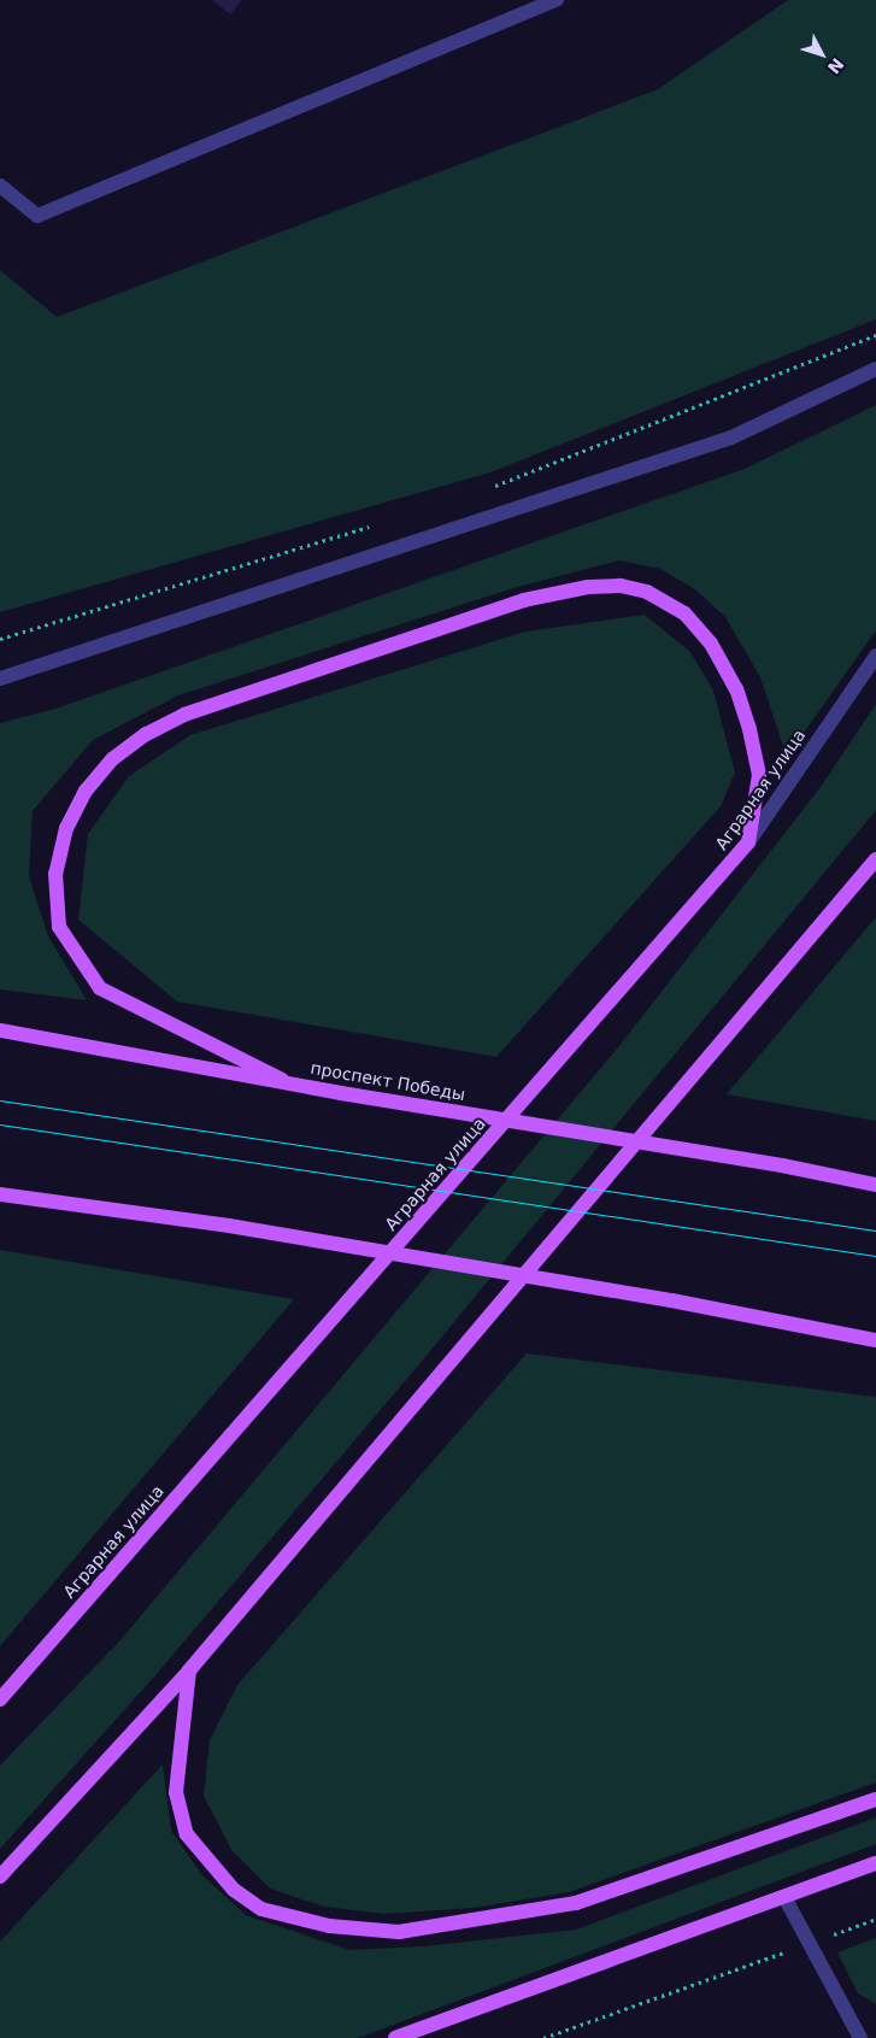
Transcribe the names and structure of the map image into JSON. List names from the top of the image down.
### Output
{
  "streets": {
    "main road": ["Аграрная улица", "проспект Победы"]
  },
  "north": "bottom right"
}
